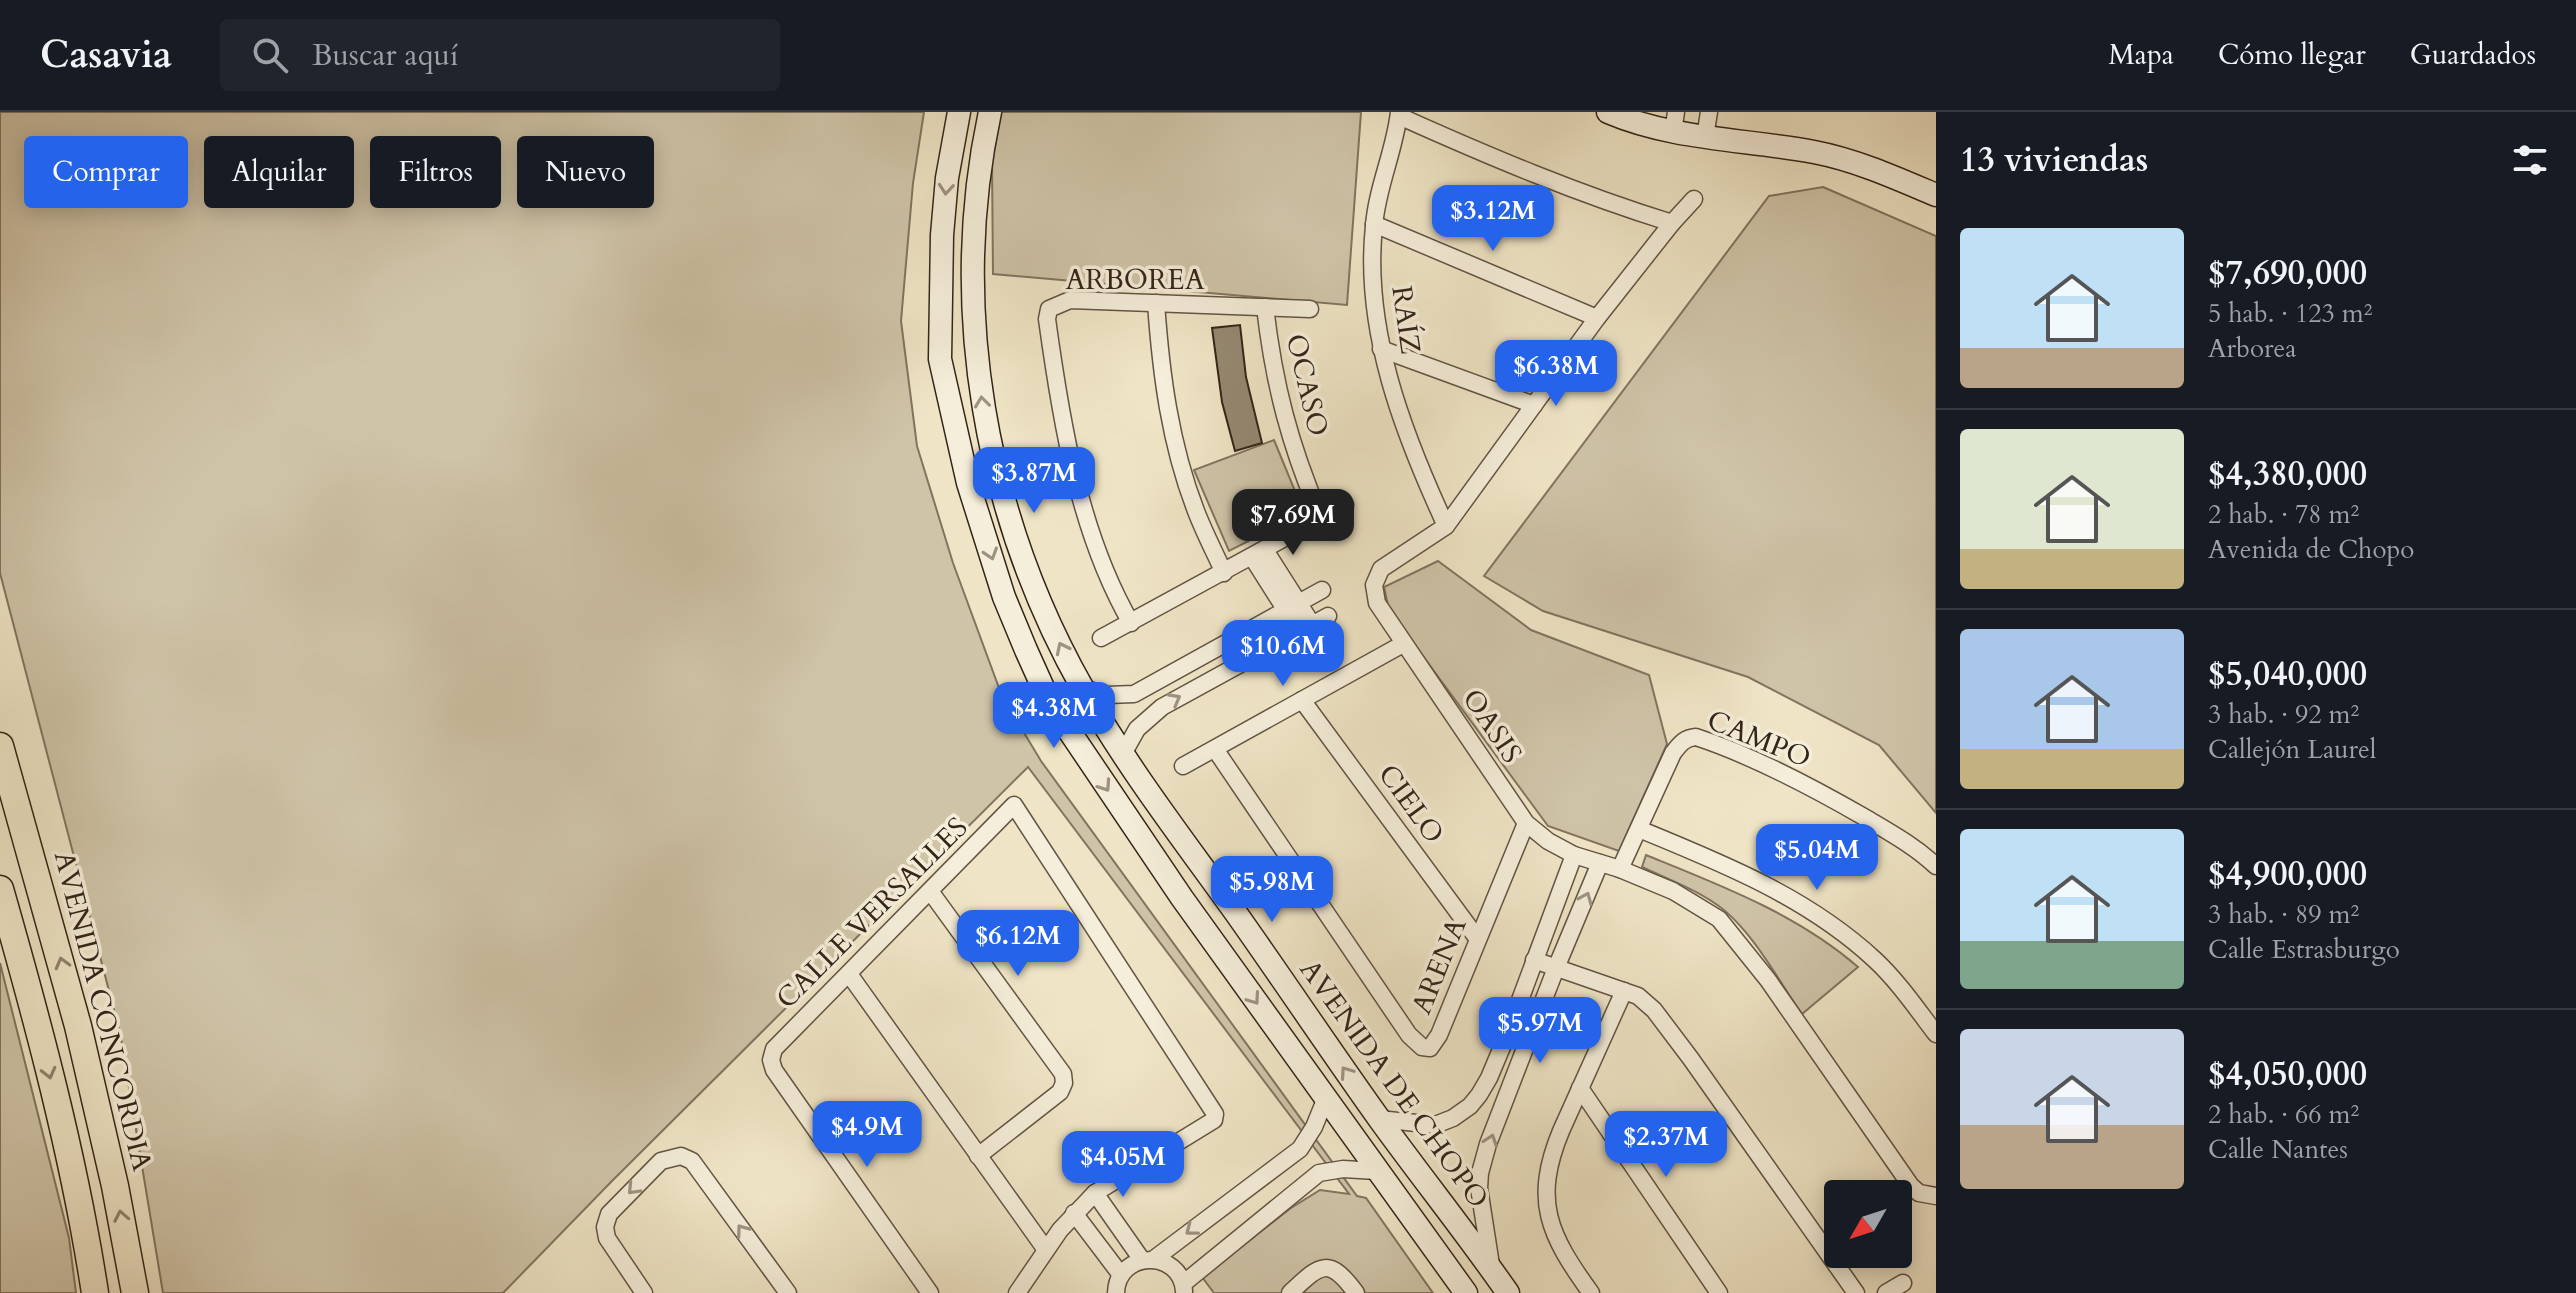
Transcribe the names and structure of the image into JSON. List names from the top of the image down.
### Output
{
  "streets": {
    "main road": ["AVENIDA CONCORDIA"],
    "street": [
      "ARBOREA",
      "RAÍZ",
      "OCASO",
      "OASIS",
      "CAMPO",
      "CIELO",
      "CALLE VERSALLES",
      "ARENA",
      "AVENIDA DE CHOPO"
    ]
  },
  "crossings": [
    ["ARBOREA", "OCASO"],
    ["RAÍZ", "OASIS"],
    ["OASIS", "CAMPO"],
    ["OASIS", "ARENA"],
    ["CIELO", "ARENA"]
  ],
  "north": "bottom left",
  "page": {
    "header": "Casavia",
    "search": "Buscar aquí",
    "nav": ["Mapa", "Cómo llegar", "Guardados"],
    "heading": "13 viviendas",
    "chip": [
      "Comprar",
      "Alquilar",
      "Filtros",
      "Nuevo"
    ],
    "price": [
      "$3.12M",
      "$6.38M",
      "$3.87M",
      "$7.69M",
      "$10.6M",
      "$4.38M",
      "$5.04M",
      "$5.98M",
      "$6.12M",
      "$5.97M",
      "$4.9M",
      "$2.37M",
      "$4.05M"
    ],
    "list": [
      {
        "name": "$7,690,000",
        "note": "5 hab. · 123 m² · Arborea"
      },
      {
        "name": "$4,380,000",
        "note": "2 hab. · 78 m² · Avenida de Chopo"
      },
      {
        "name": "$5,040,000",
        "note": "3 hab. · 92 m² · Callejón Laurel"
      },
      {
        "name": "$4,900,000",
        "note": "3 hab. · 89 m² · Calle Estrasburgo"
      },
      {
        "name": "$4,050,000",
        "note": "2 hab. · 66 m² · Calle Nantes"
      }
    ]
  }
}
